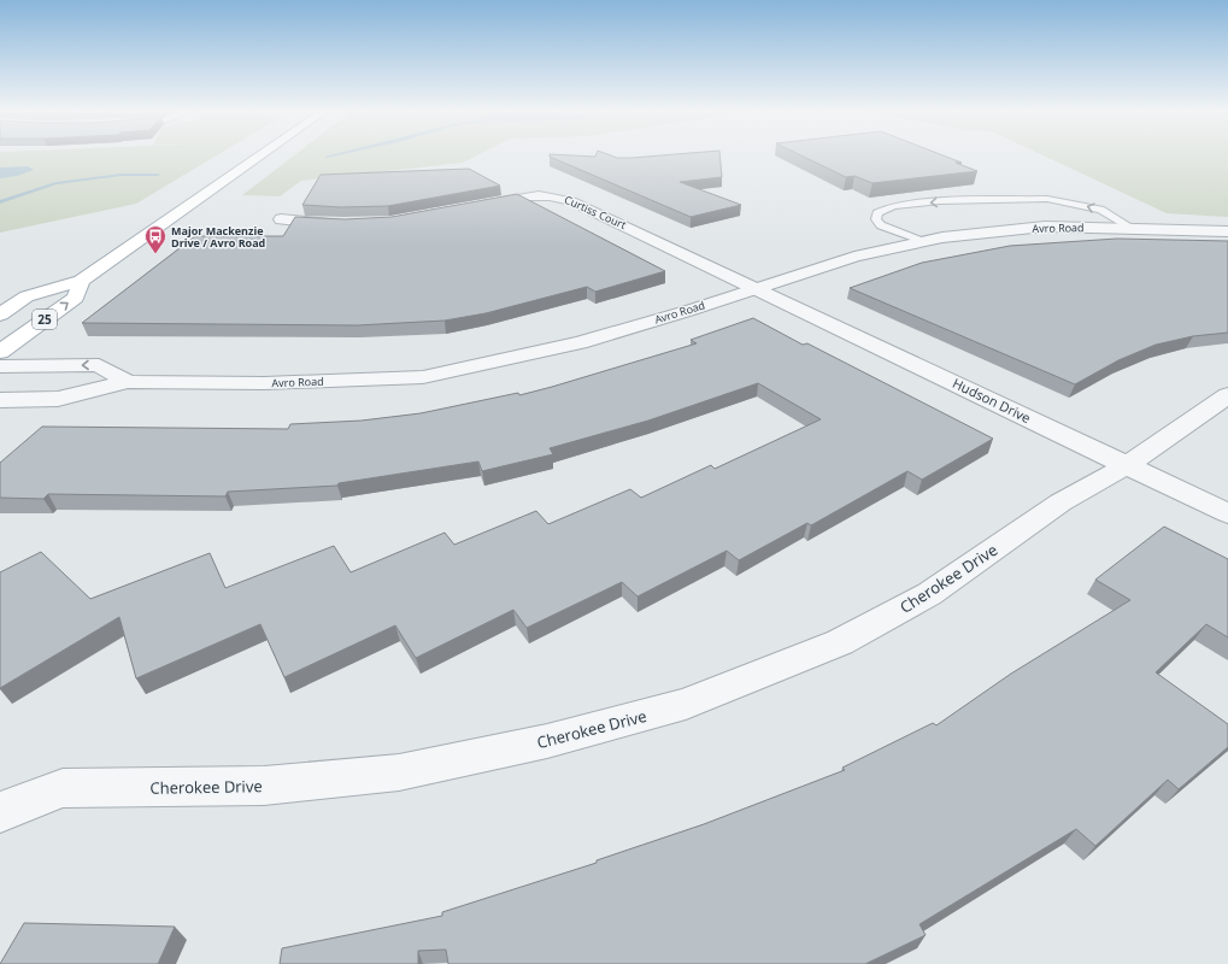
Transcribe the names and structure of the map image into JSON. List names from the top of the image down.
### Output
{
  "streets": {
    "main road": ["25"],
    "street": [
      "Curtiss Court",
      "Avro Road",
      "Hudson Drive",
      "Cherokee Drive"
    ]
  },
  "crossings": [
    ["Curtiss Court", "Avro Road"],
    ["Curtiss Court", "Hudson Drive"],
    ["Avro Road", "Hudson Drive"],
    ["Hudson Drive", "Cherokee Drive"]
  ],
  "places": {
    "bus stop": ["Major Mackenzie Drive / Avro Road"]
  }
}
